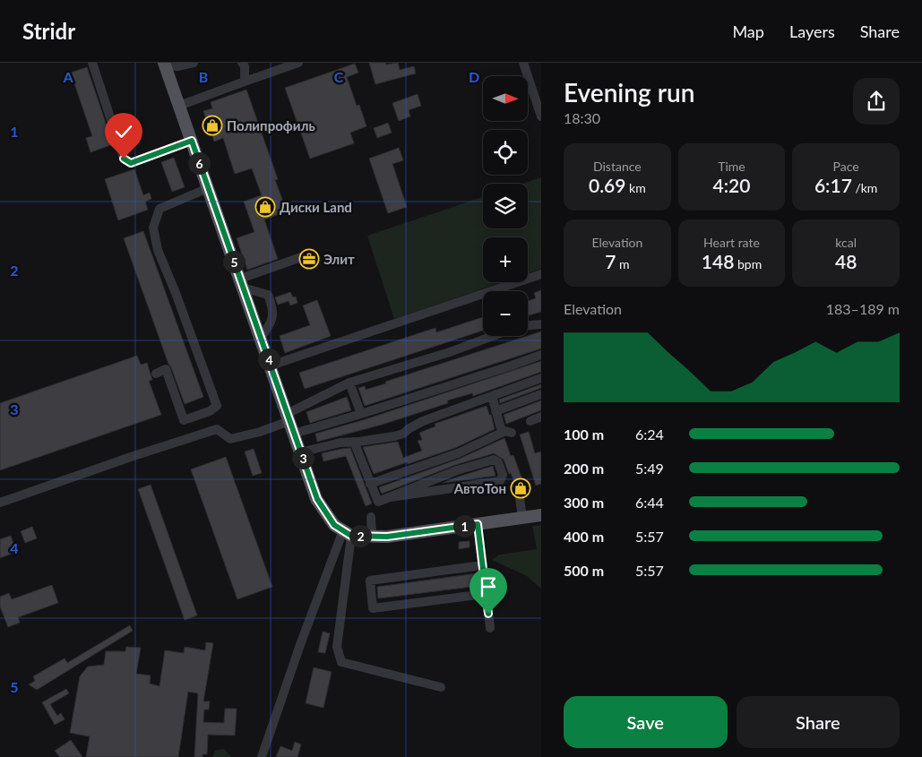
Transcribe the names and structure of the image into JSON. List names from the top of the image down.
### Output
{
  "places": {
    "shop": ["Полипрофиль", "Диски Land", "АвтоТон"],
    "office": ["Элит"]
  },
  "north": "right",
  "page": {
    "header": "Stridr",
    "nav": ["Map", "Layers", "Share"],
    "heading": ["Evening run", "18:30"],
    "map_buttons": ["+", "−"],
    "stats": [
      ["Distance", "0.69 km"],
      ["Time", "4:20"],
      ["Pace", "6:17 /km"],
      ["Elevation", "7 m"],
      ["Heart rate", "148 bpm"],
      ["kcal", "48"]
    ],
    "pins": [
      "6",
      "5",
      "4",
      "3",
      "1",
      "2"
    ],
    "chart": ["Elevation", "183–189 m"],
    "list": [
      {
        "name": "100 m",
        "note": "6:24"
      },
      {
        "name": "200 m",
        "note": "5:49"
      },
      {
        "name": "300 m",
        "note": "6:44"
      },
      {
        "name": "400 m",
        "note": "5:57"
      },
      {
        "name": "500 m",
        "note": "5:57"
      }
    ],
    "buttons": ["Save", "Share"]
  },
  "grid": {
    "columns": [
      "A",
      "B",
      "C",
      "D"
    ],
    "rows": [
      "1",
      "2",
      "3",
      "4",
      "5"
    ]
  }
}
